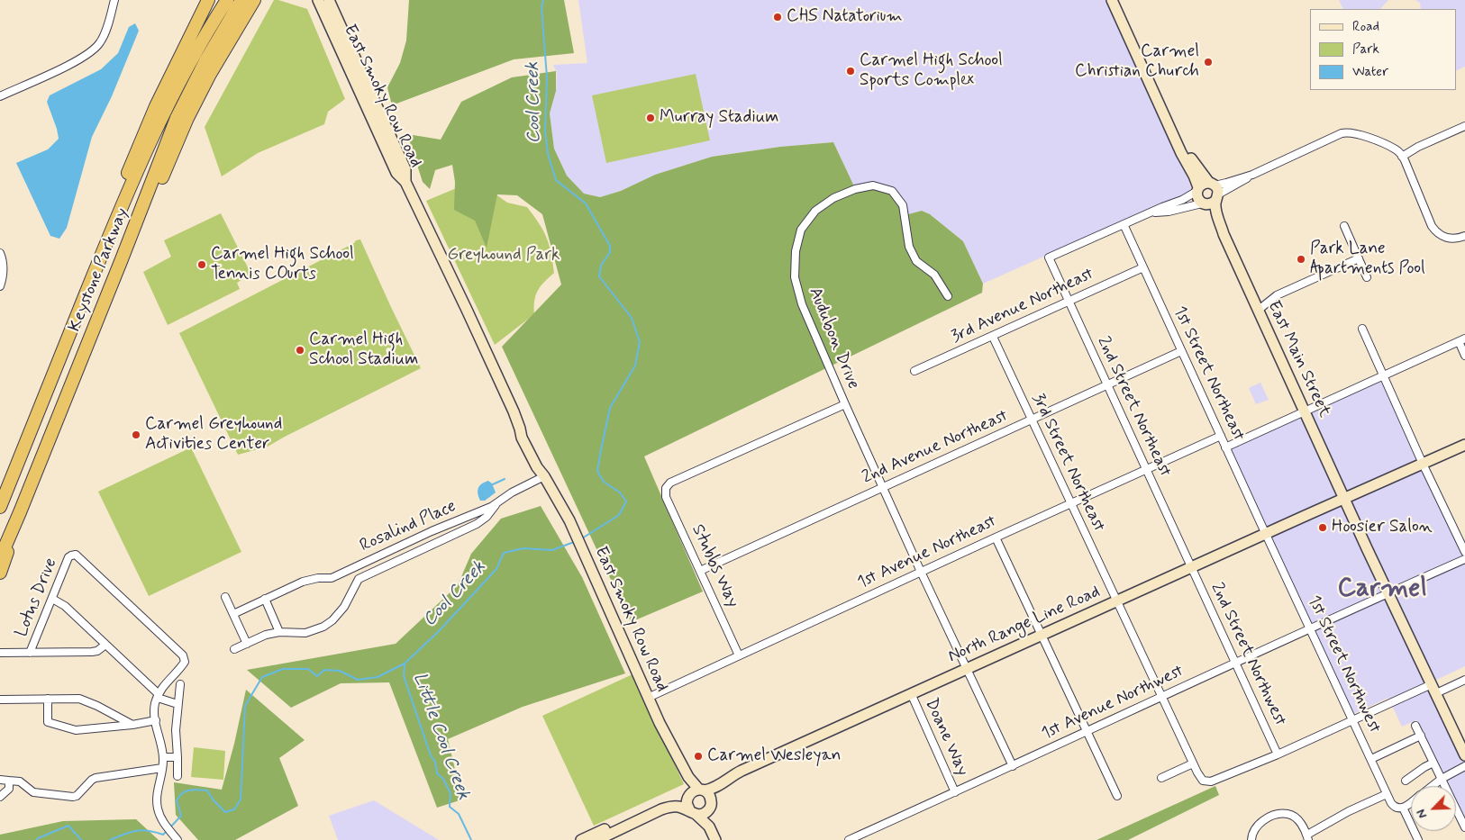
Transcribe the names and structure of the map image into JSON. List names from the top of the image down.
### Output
{
  "streets": {
    "highway": ["Keystone Parkway"],
    "main road": ["East Smoky Row Road", "East Main Street", "North Range Line Road"],
    "street": [
      "3rd Avenue Northeast",
      "Audubon Drive",
      "1st Street Northeast",
      "2nd Street Northeast",
      "2nd Avenue Northeast",
      "3rd Street Northeast",
      "Rosalind Place",
      "1st Avenue Northeast",
      "Stubbs Way",
      "Lotus Drive",
      "2nd Street Northwest",
      "1st Street Northwest",
      "1st Avenue Northwest",
      "Doane Way"
    ]
  },
  "crossings": [
    ["East Smoky Row Road", "Rosalind Place"],
    ["East Smoky Row Road", "1st Avenue Northeast"],
    ["East Smoky Row Road", "North Range Line Road"],
    ["3rd Avenue Northeast", "1st Street Northeast"],
    ["3rd Avenue Northeast", "2nd Street Northeast"],
    ["3rd Avenue Northeast", "3rd Street Northeast"],
    ["Audubon Drive", "2nd Avenue Northeast"],
    ["Audubon Drive", "1st Avenue Northeast"],
    ["Audubon Drive", "Stubbs Way"],
    ["Audubon Drive", "North Range Line Road"],
    ["Audubon Drive", "1st Avenue Northwest"],
    ["East Main Street", "North Range Line Road"],
    ["East Main Street", "1st Avenue Northwest"],
    ["1st Street Northeast", "2nd Street Northeast"],
    ["1st Street Northeast", "2nd Avenue Northeast"],
    ["1st Street Northeast", "1st Avenue Northeast"],
    ["1st Street Northeast", "North Range Line Road"],
    ["1st Street Northeast", "1st Street Northwest"],
    ["2nd Street Northeast", "2nd Avenue Northeast"],
    ["2nd Street Northeast", "1st Avenue Northeast"],
    ["2nd Street Northeast", "North Range Line Road"],
    ["2nd Street Northeast", "2nd Street Northwest"],
    ["2nd Avenue Northeast", "3rd Street Northeast"],
    ["2nd Avenue Northeast", "Stubbs Way"],
    ["3rd Street Northeast", "1st Avenue Northeast"],
    ["3rd Street Northeast", "North Range Line Road"],
    ["3rd Street Northeast", "2nd Street Northwest"],
    ["3rd Street Northeast", "1st Avenue Northwest"],
    ["1st Avenue Northeast", "Stubbs Way"],
    ["North Range Line Road", "2nd Street Northwest"],
    ["North Range Line Road", "1st Street Northwest"],
    ["North Range Line Road", "Doane Way"],
    ["2nd Street Northwest", "1st Avenue Northwest"],
    ["1st Street Northwest", "1st Avenue Northwest"],
    ["1st Avenue Northwest", "Doane Way"]
  ],
  "districts": ["Carmel"],
  "water": ["Cool Creek", "Little Cool Creek"],
  "parks": ["Greyhound Park"],
  "places": [
    "CHS Natatorium",
    "Carmel Christian Church",
    "Carmel High School Sports Complex",
    "Murray Stadium",
    "Park Lane Apartments Pool",
    "Carmel High School Tennis COurts",
    "Carmel High School Stadium",
    "Carmel Greyhound Activities Center",
    "Hoosier Salon",
    "Carmel Wesleyan"
  ],
  "legend": ["Road", "Park", "Water"],
  "north": "bottom left"
}
